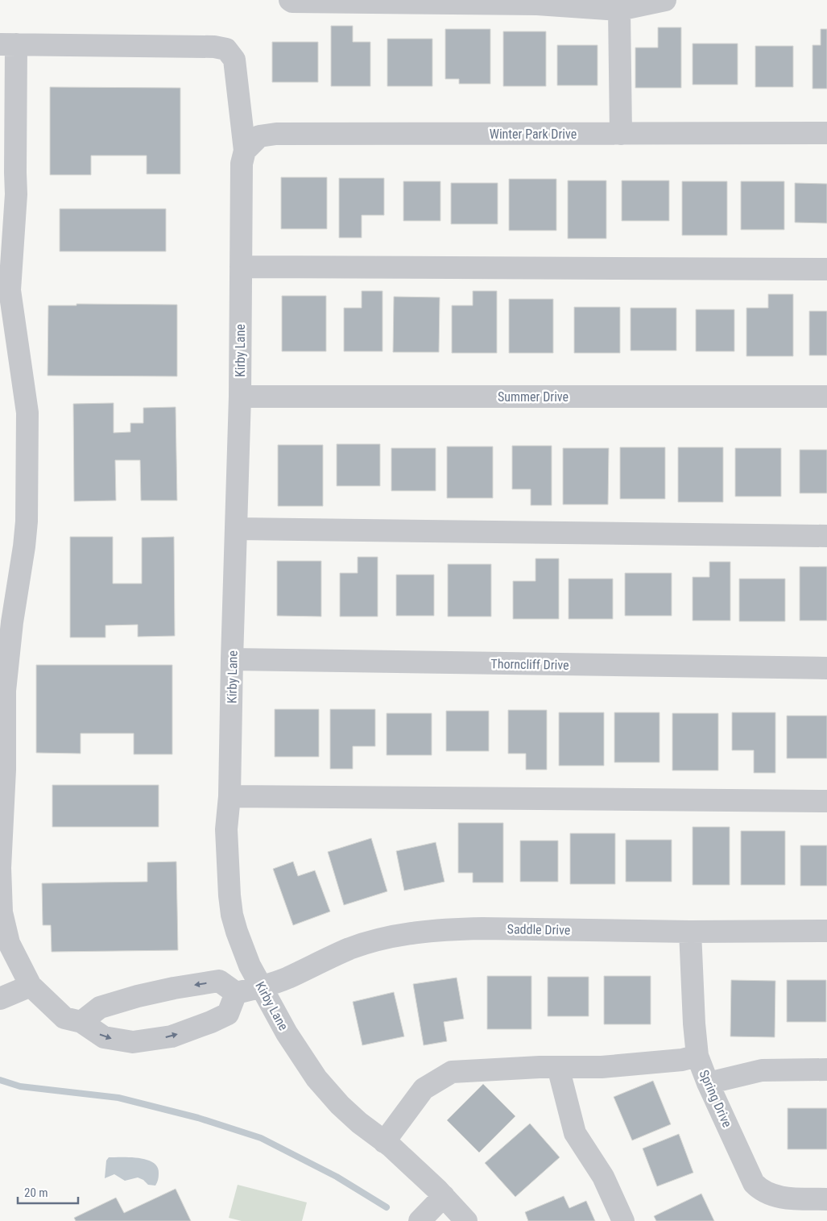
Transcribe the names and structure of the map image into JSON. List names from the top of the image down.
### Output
{
  "streets": {
    "street": [
      "Winter Park Drive",
      "Kirby Lane",
      "Summer Drive",
      "Thorncliff Drive",
      "Saddle Drive",
      "Spring Drive"
    ]
  },
  "crossings": [
    ["Winter Park Drive", "Kirby Lane"],
    ["Kirby Lane", "Summer Drive"],
    ["Kirby Lane", "Thorncliff Drive"],
    ["Kirby Lane", "Saddle Drive"],
    ["Saddle Drive", "Spring Drive"]
  ],
  "scale_bar": "20 m"
}
